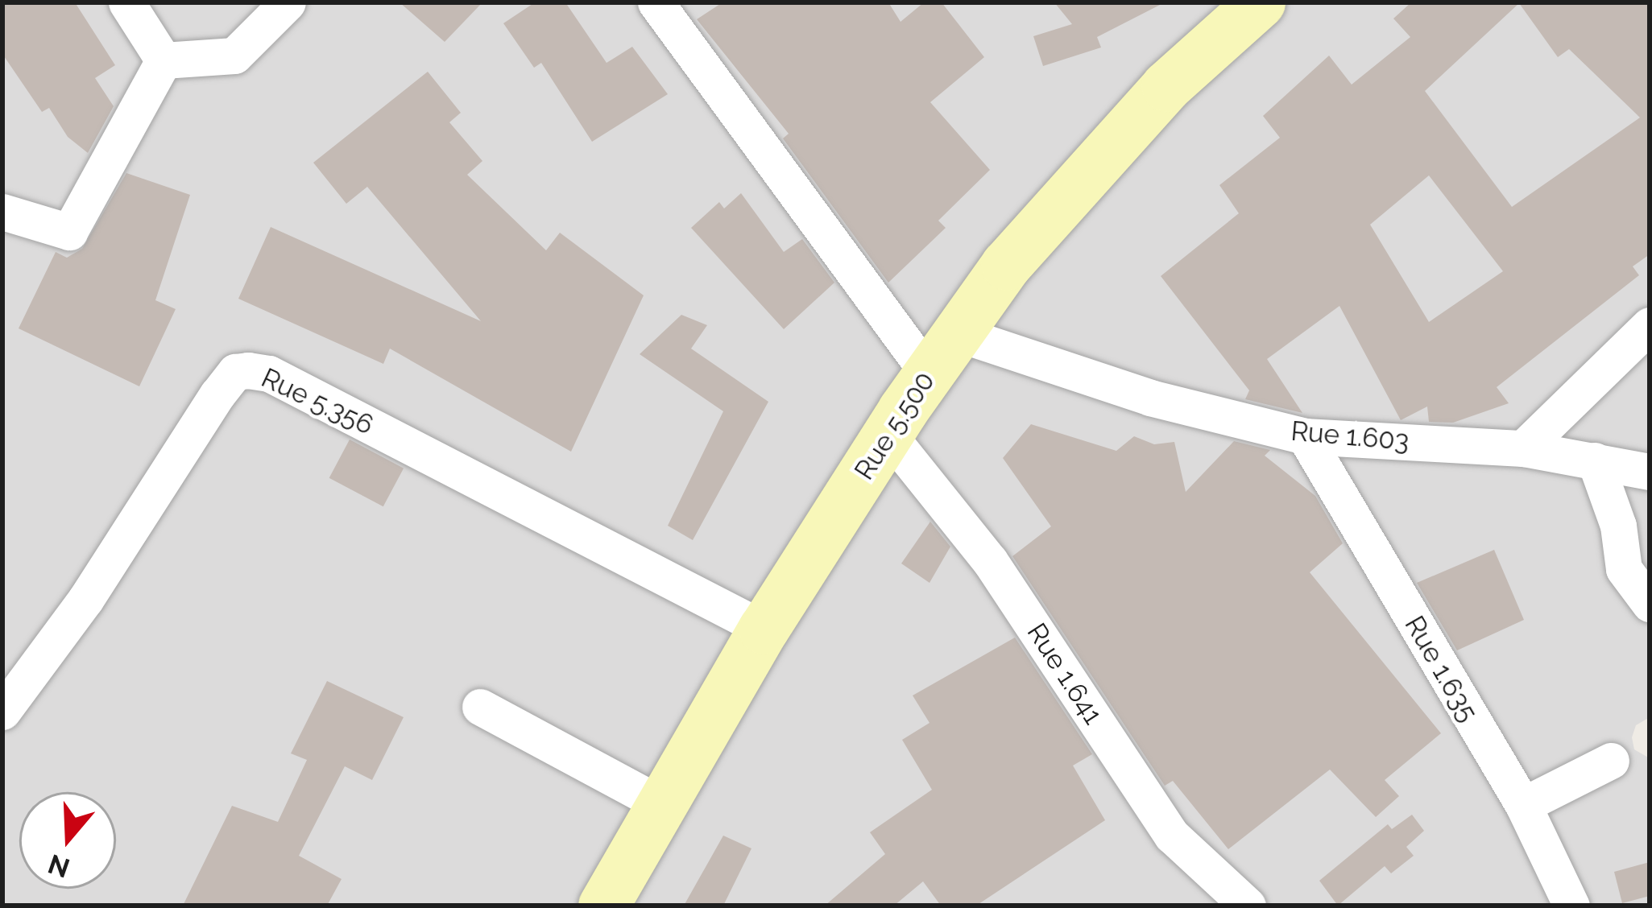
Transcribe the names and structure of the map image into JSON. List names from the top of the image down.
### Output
{
  "streets": {
    "main road": ["Rue 5.500"],
    "street": [
      "Rue 5.356",
      "Rue 1.603",
      "Rue 1.635",
      "Rue 1.641"
    ]
  },
  "crossings": [
    ["Rue 5.356", "Rue 5.500"],
    ["Rue 5.500", "Rue 1.603"],
    ["Rue 5.500", "Rue 1.641"],
    ["Rue 1.603", "Rue 1.635"]
  ],
  "north": "bottom"
}
